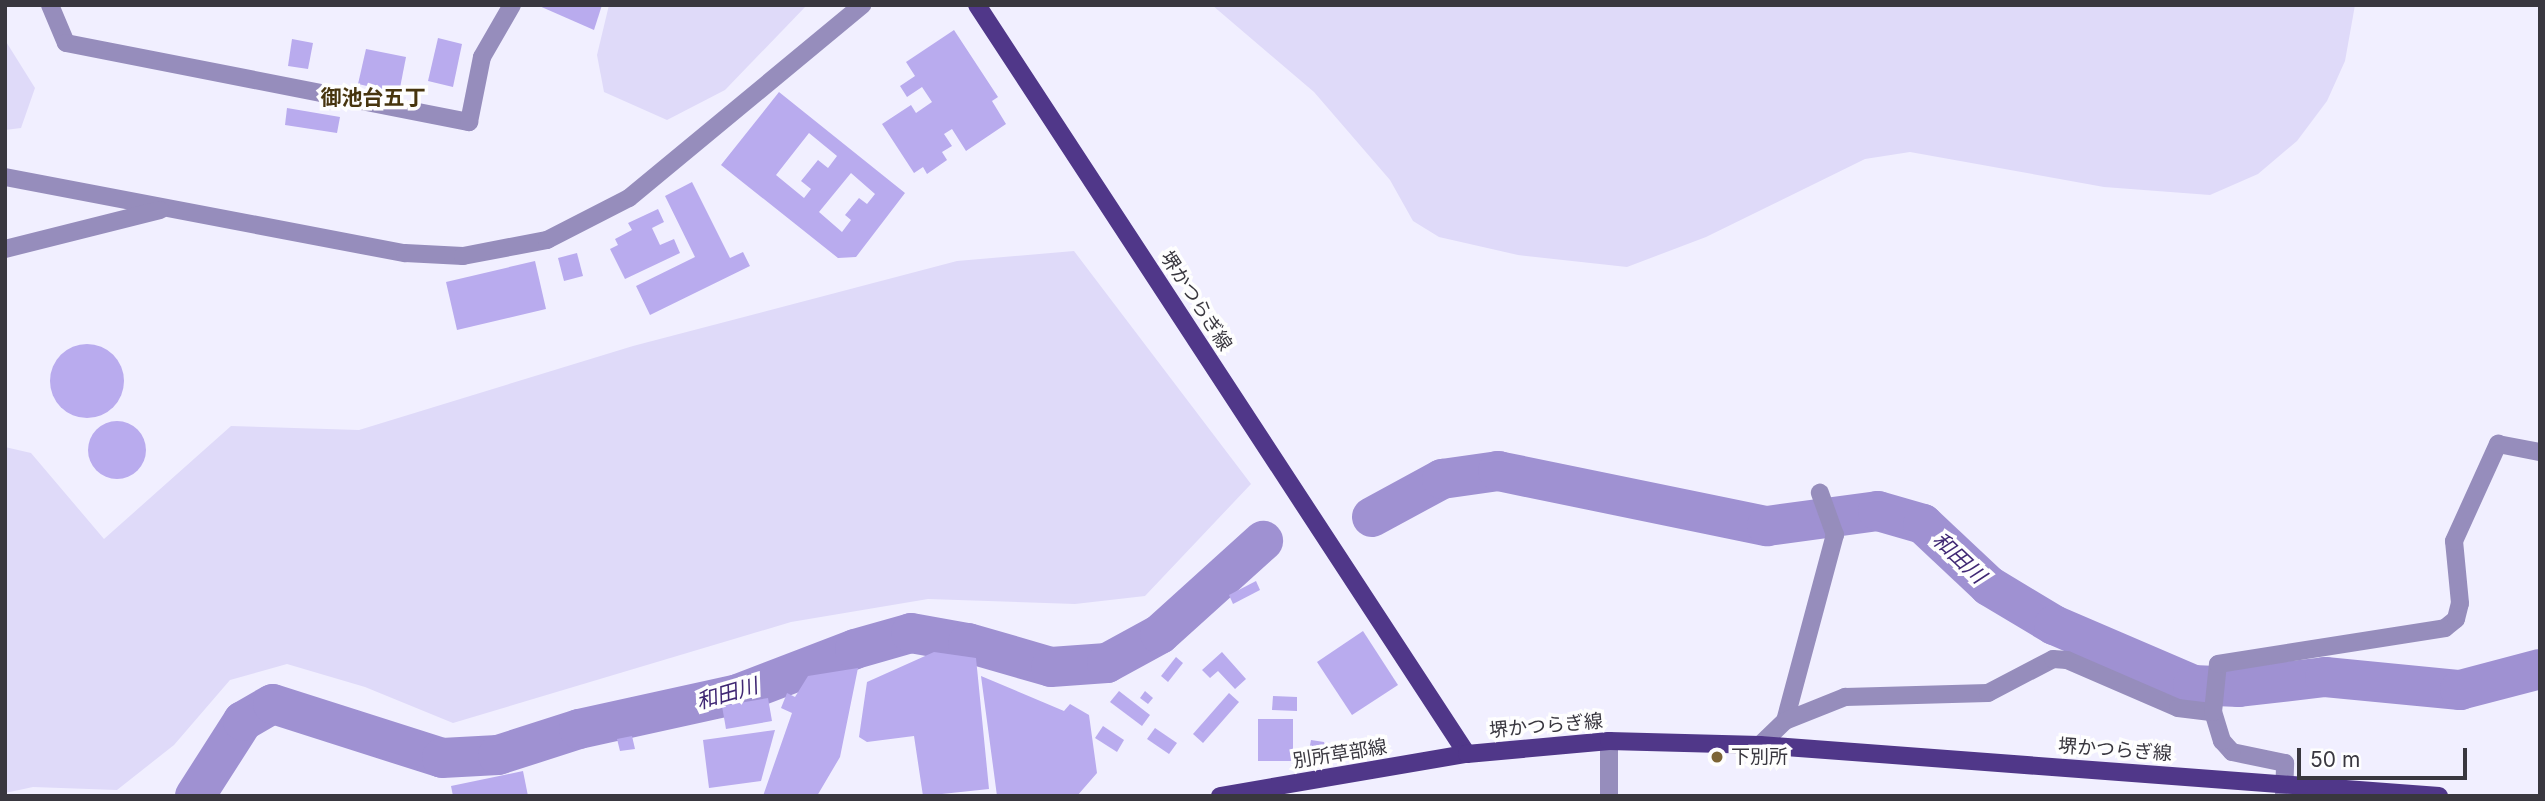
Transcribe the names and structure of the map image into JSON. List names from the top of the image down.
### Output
{
  "streets": {
    "main road": ["堺かつらぎ線", "別所草部線"]
  },
  "crossings": [
    ["堺かつらぎ線", "別所草部線"]
  ],
  "districts": ["御池台五丁"],
  "water": ["和田川"],
  "places": ["下別所"],
  "scale_bar": "50 m"
}
